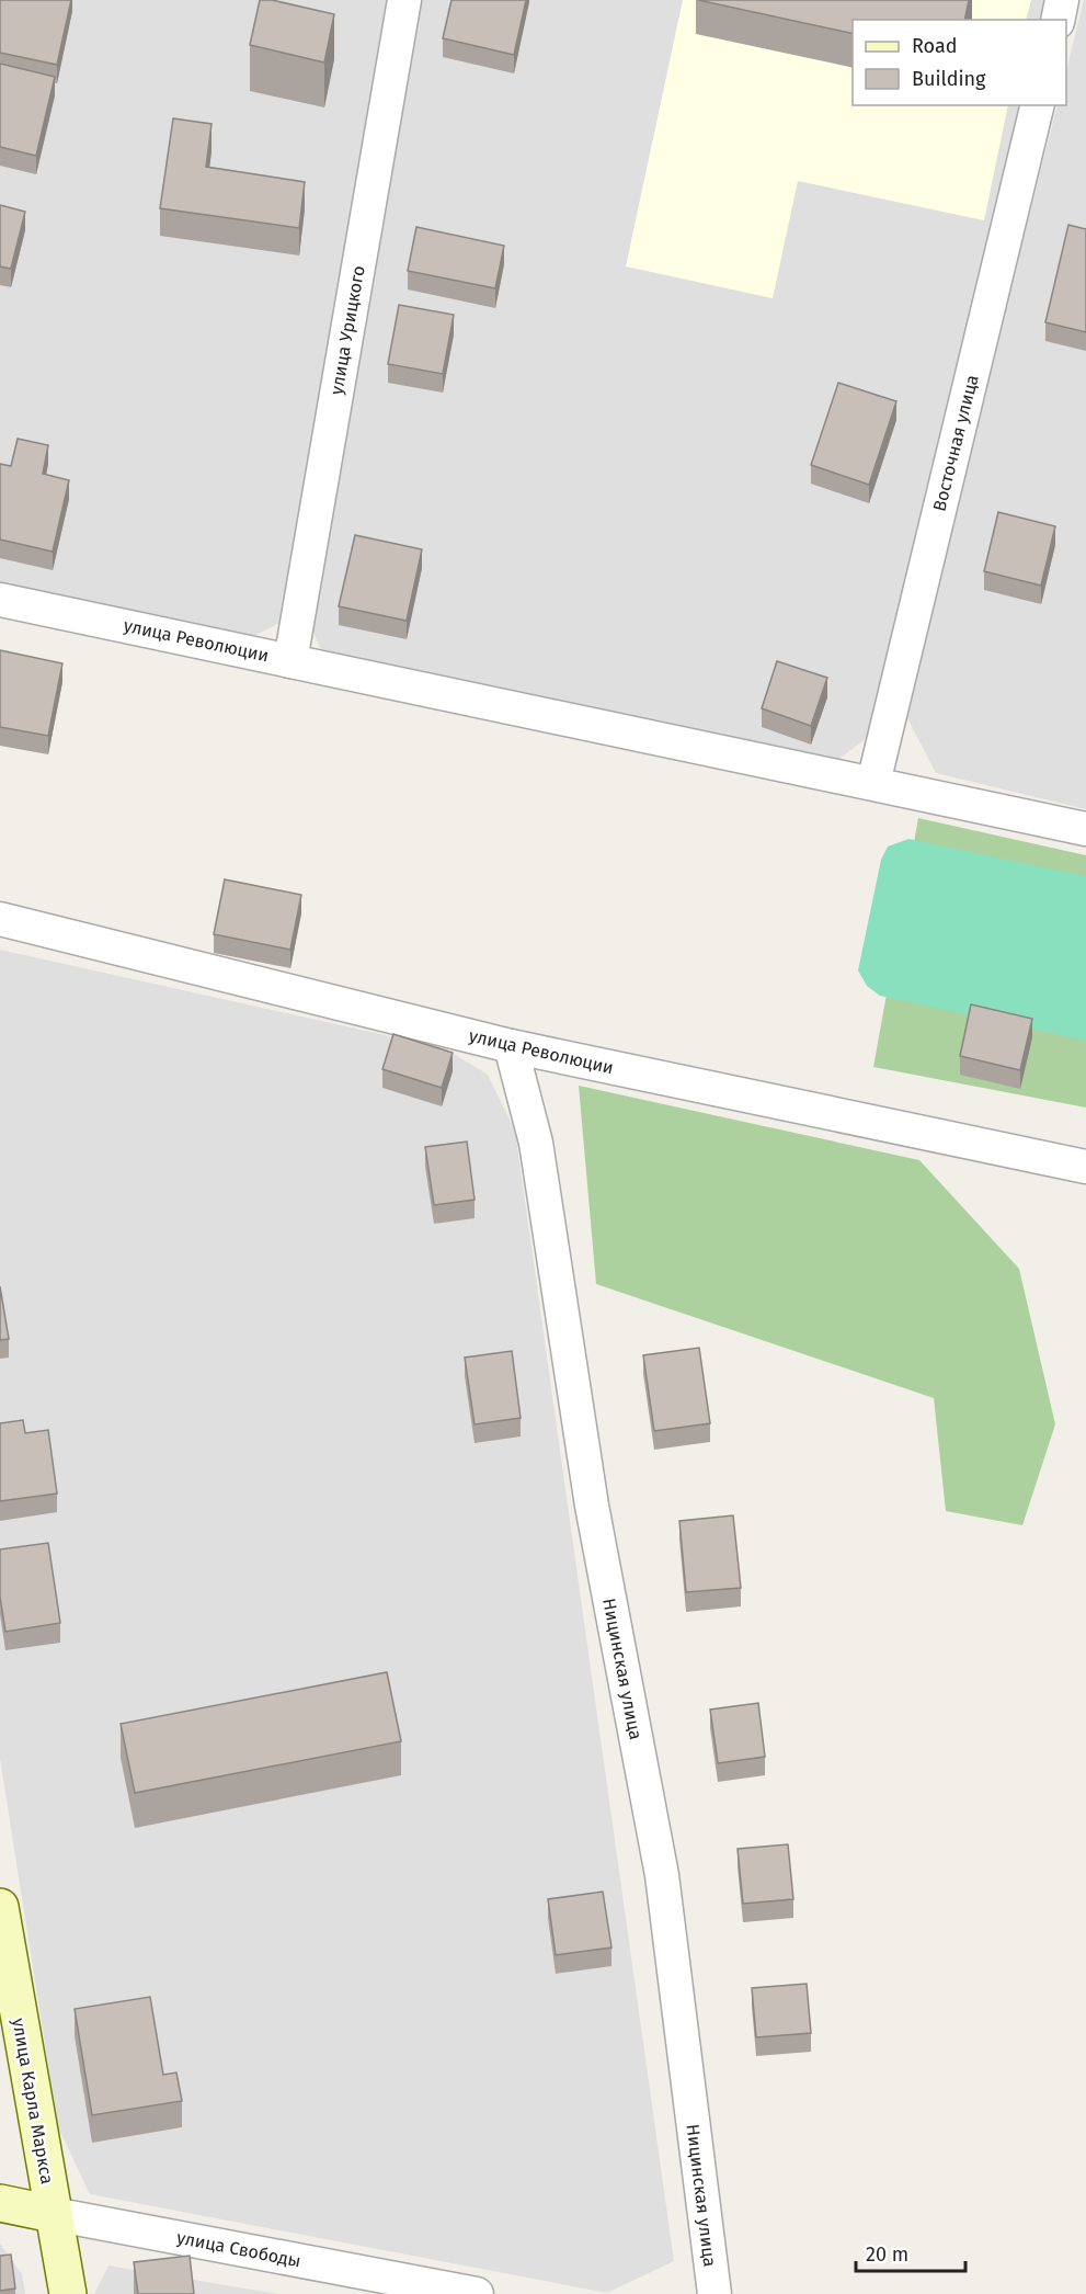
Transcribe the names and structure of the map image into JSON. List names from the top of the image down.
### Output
{
  "streets": {
    "street": [
      "улица Урицкого",
      "Восточная улица",
      "улица Революции",
      "Ницинская улица",
      "улица Карла Маркса",
      "улица Свободы"
    ]
  },
  "crossings": [
    ["улица Урицкого", "улица Революции"],
    ["Восточная улица", "улица Революции"],
    ["улица Революции", "Ницинская улица"],
    ["улица Карла Маркса", "улица Свободы"]
  ],
  "legend": ["Road", "Building"],
  "scale_bar": "20 m"
}
